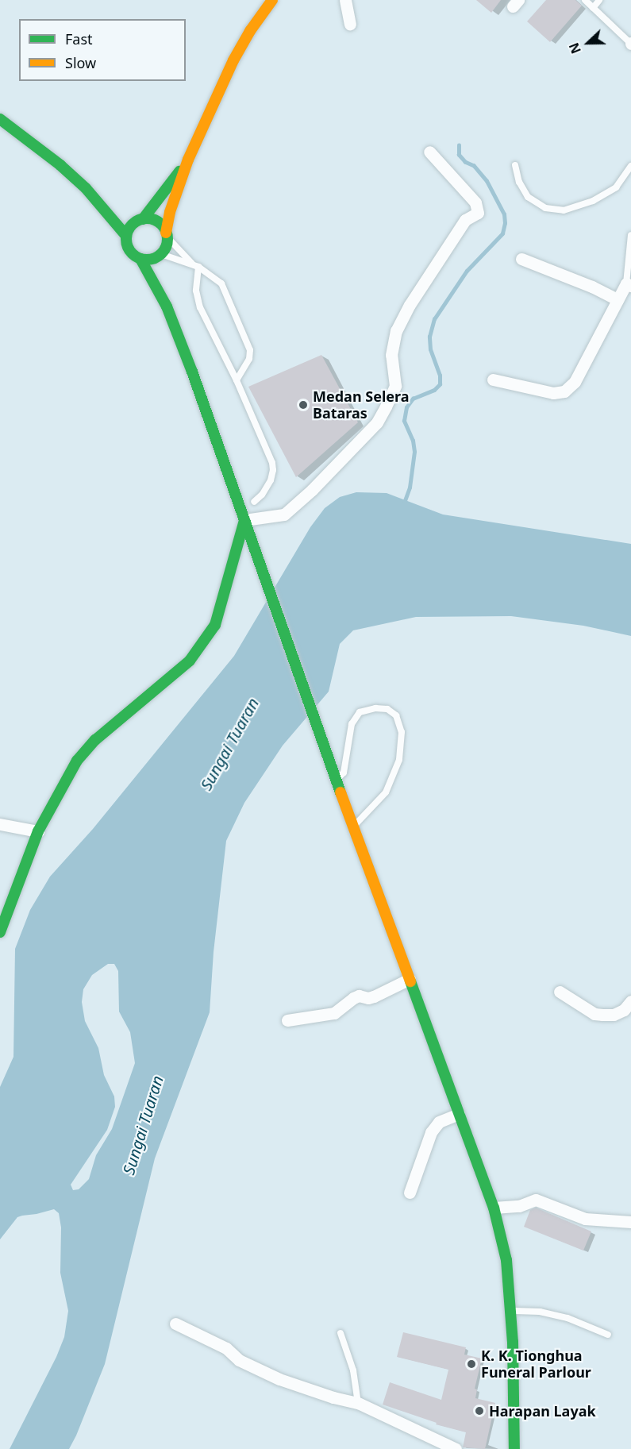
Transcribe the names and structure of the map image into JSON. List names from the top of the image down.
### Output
{
  "water": ["Sungai Tuaran"],
  "places": ["Medan Selera Bataras", "K. K. Tionghua Funeral Parlour", "Harapan Layak"],
  "legend": ["Fast", "Slow"],
  "north": "left"
}
